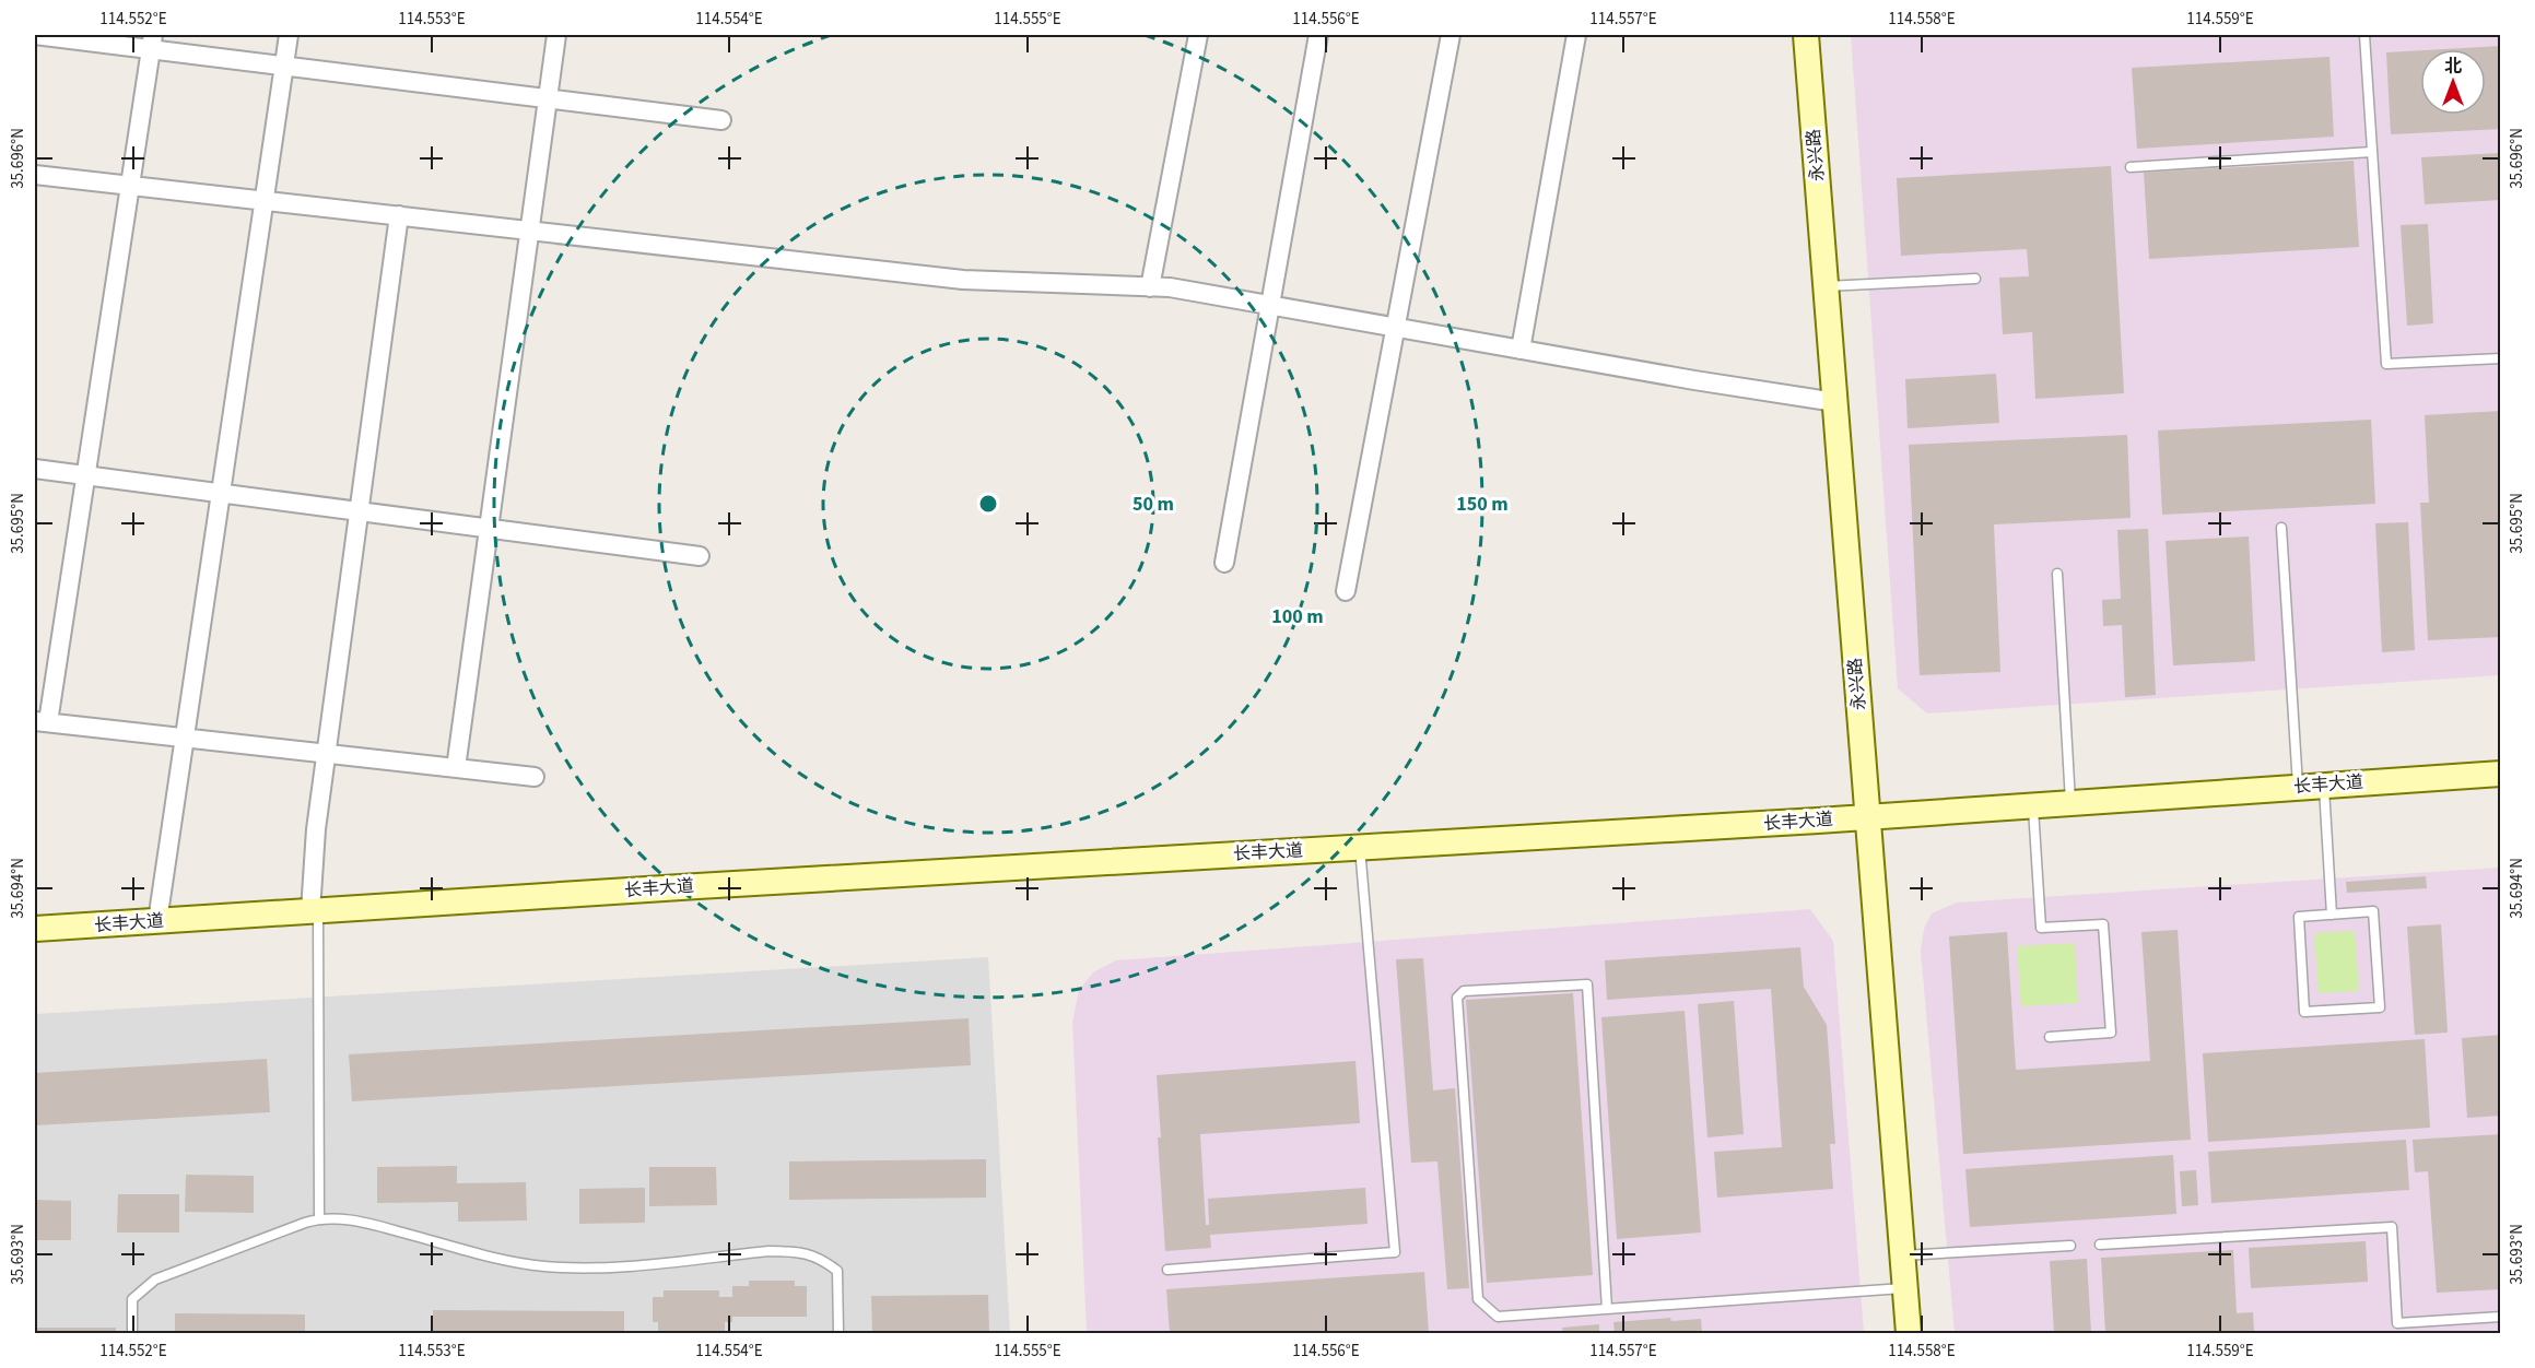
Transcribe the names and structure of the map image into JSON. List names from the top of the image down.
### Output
{
  "streets": {
    "main road": ["永兴路", "长丰大道"]
  },
  "crossings": [
    ["永兴路", "长丰大道"]
  ],
  "north": "top",
  "coordinates": [
    "114.552°E",
    "114.553°E",
    "114.554°E",
    "114.555°E",
    "114.556°E",
    "114.557°E",
    "114.558°E",
    "114.559°E",
    "35.696°N",
    "35.695°N",
    "35.694°N",
    "35.693°N"
  ],
  "rings": ["50 m", "150 m", "100 m"]
}
